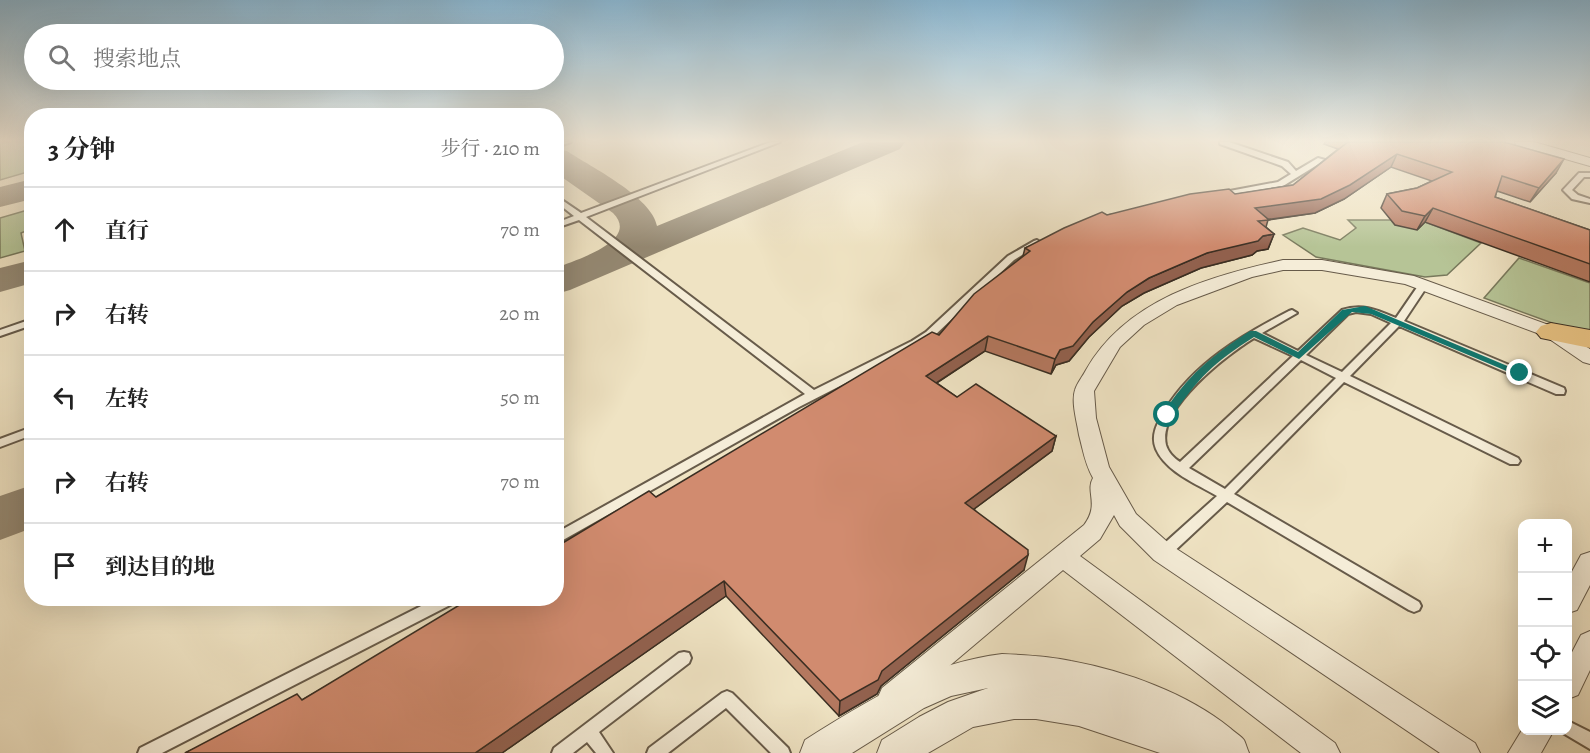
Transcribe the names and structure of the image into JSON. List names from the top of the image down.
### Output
{
  "page": {
    "search": "搜索地点",
    "heading": ["3 分钟", "步行 · 210 m"],
    "list": [
      ["直行", "70 m"],
      ["右转", "20 m"],
      ["左转", "50 m"],
      ["右转", "70 m"],
      "到达目的地"
    ],
    "map_buttons": ["+", "−"]
  }
}
